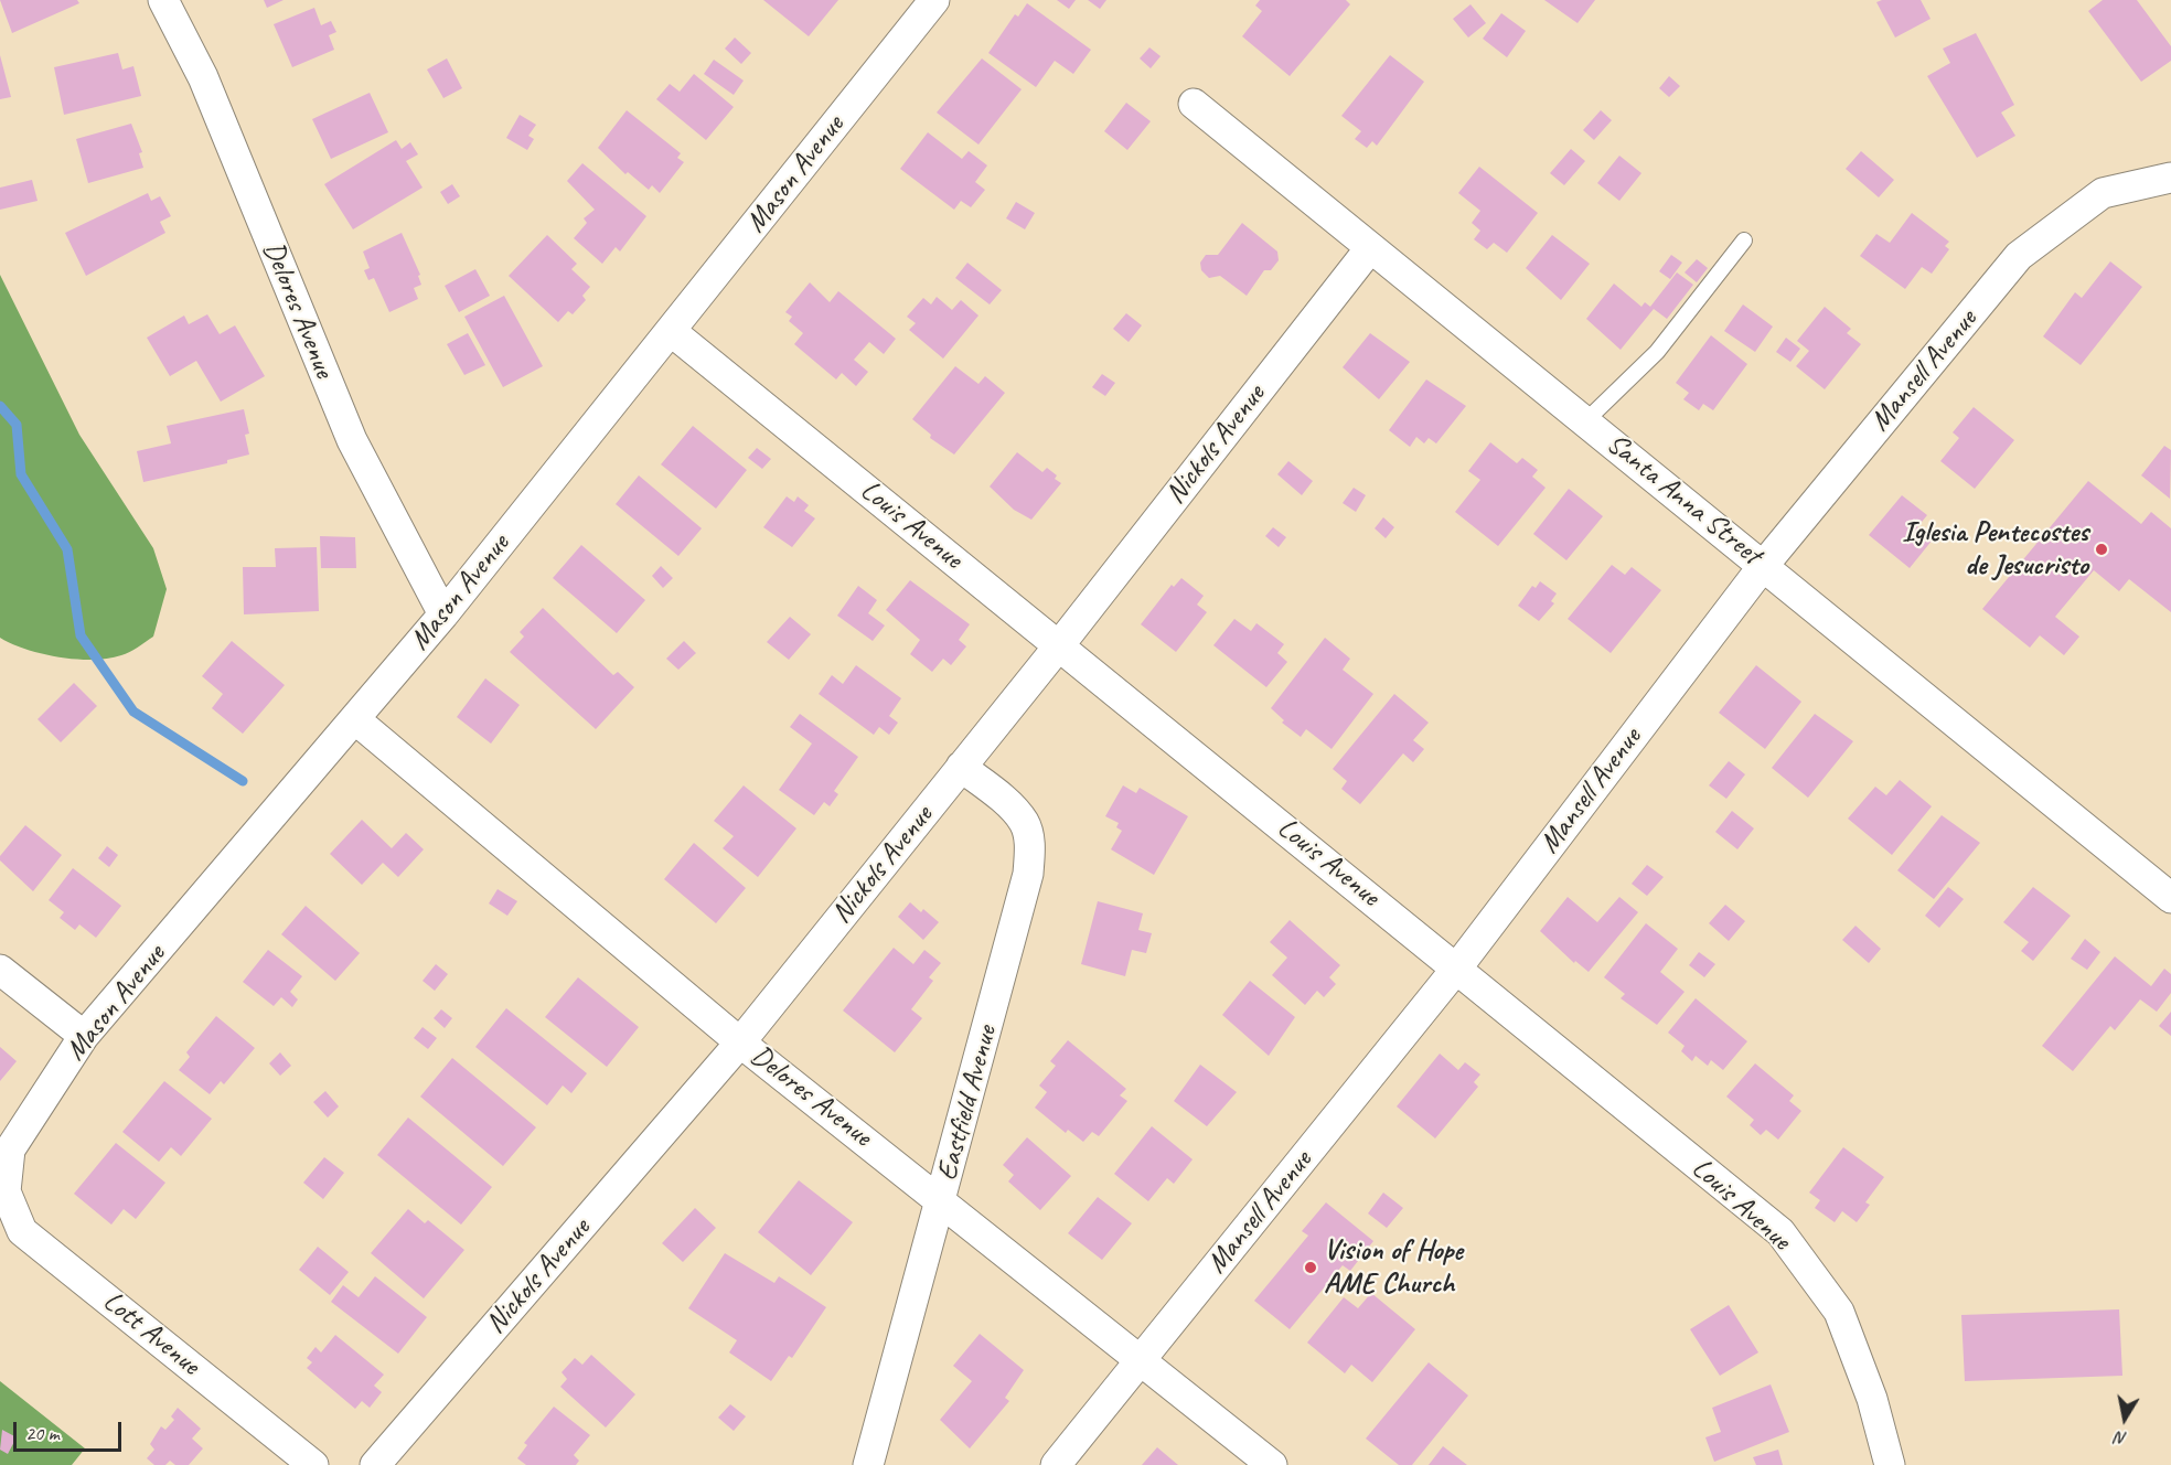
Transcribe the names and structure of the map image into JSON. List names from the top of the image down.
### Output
{
  "streets": {
    "street": [
      "Mason Avenue",
      "Delores Avenue",
      "Mansell Avenue",
      "Nickols Avenue",
      "Santa Anna Street",
      "Louis Avenue",
      "Eastfield Avenue",
      "Lott Avenue"
    ]
  },
  "crossings": [
    ["Mason Avenue", "Delores Avenue"],
    ["Mason Avenue", "Louis Avenue"],
    ["Mason Avenue", "Lott Avenue"],
    ["Delores Avenue", "Mansell Avenue"],
    ["Delores Avenue", "Nickols Avenue"],
    ["Delores Avenue", "Eastfield Avenue"],
    ["Mansell Avenue", "Santa Anna Street"],
    ["Mansell Avenue", "Louis Avenue"],
    ["Nickols Avenue", "Santa Anna Street"],
    ["Nickols Avenue", "Louis Avenue"],
    ["Nickols Avenue", "Eastfield Avenue"]
  ],
  "places": ["Iglesia Pentecostes de Jesucristo", "Vision of Hope AME Church"],
  "scale_bar": "20 m",
  "north": "bottom"
}
